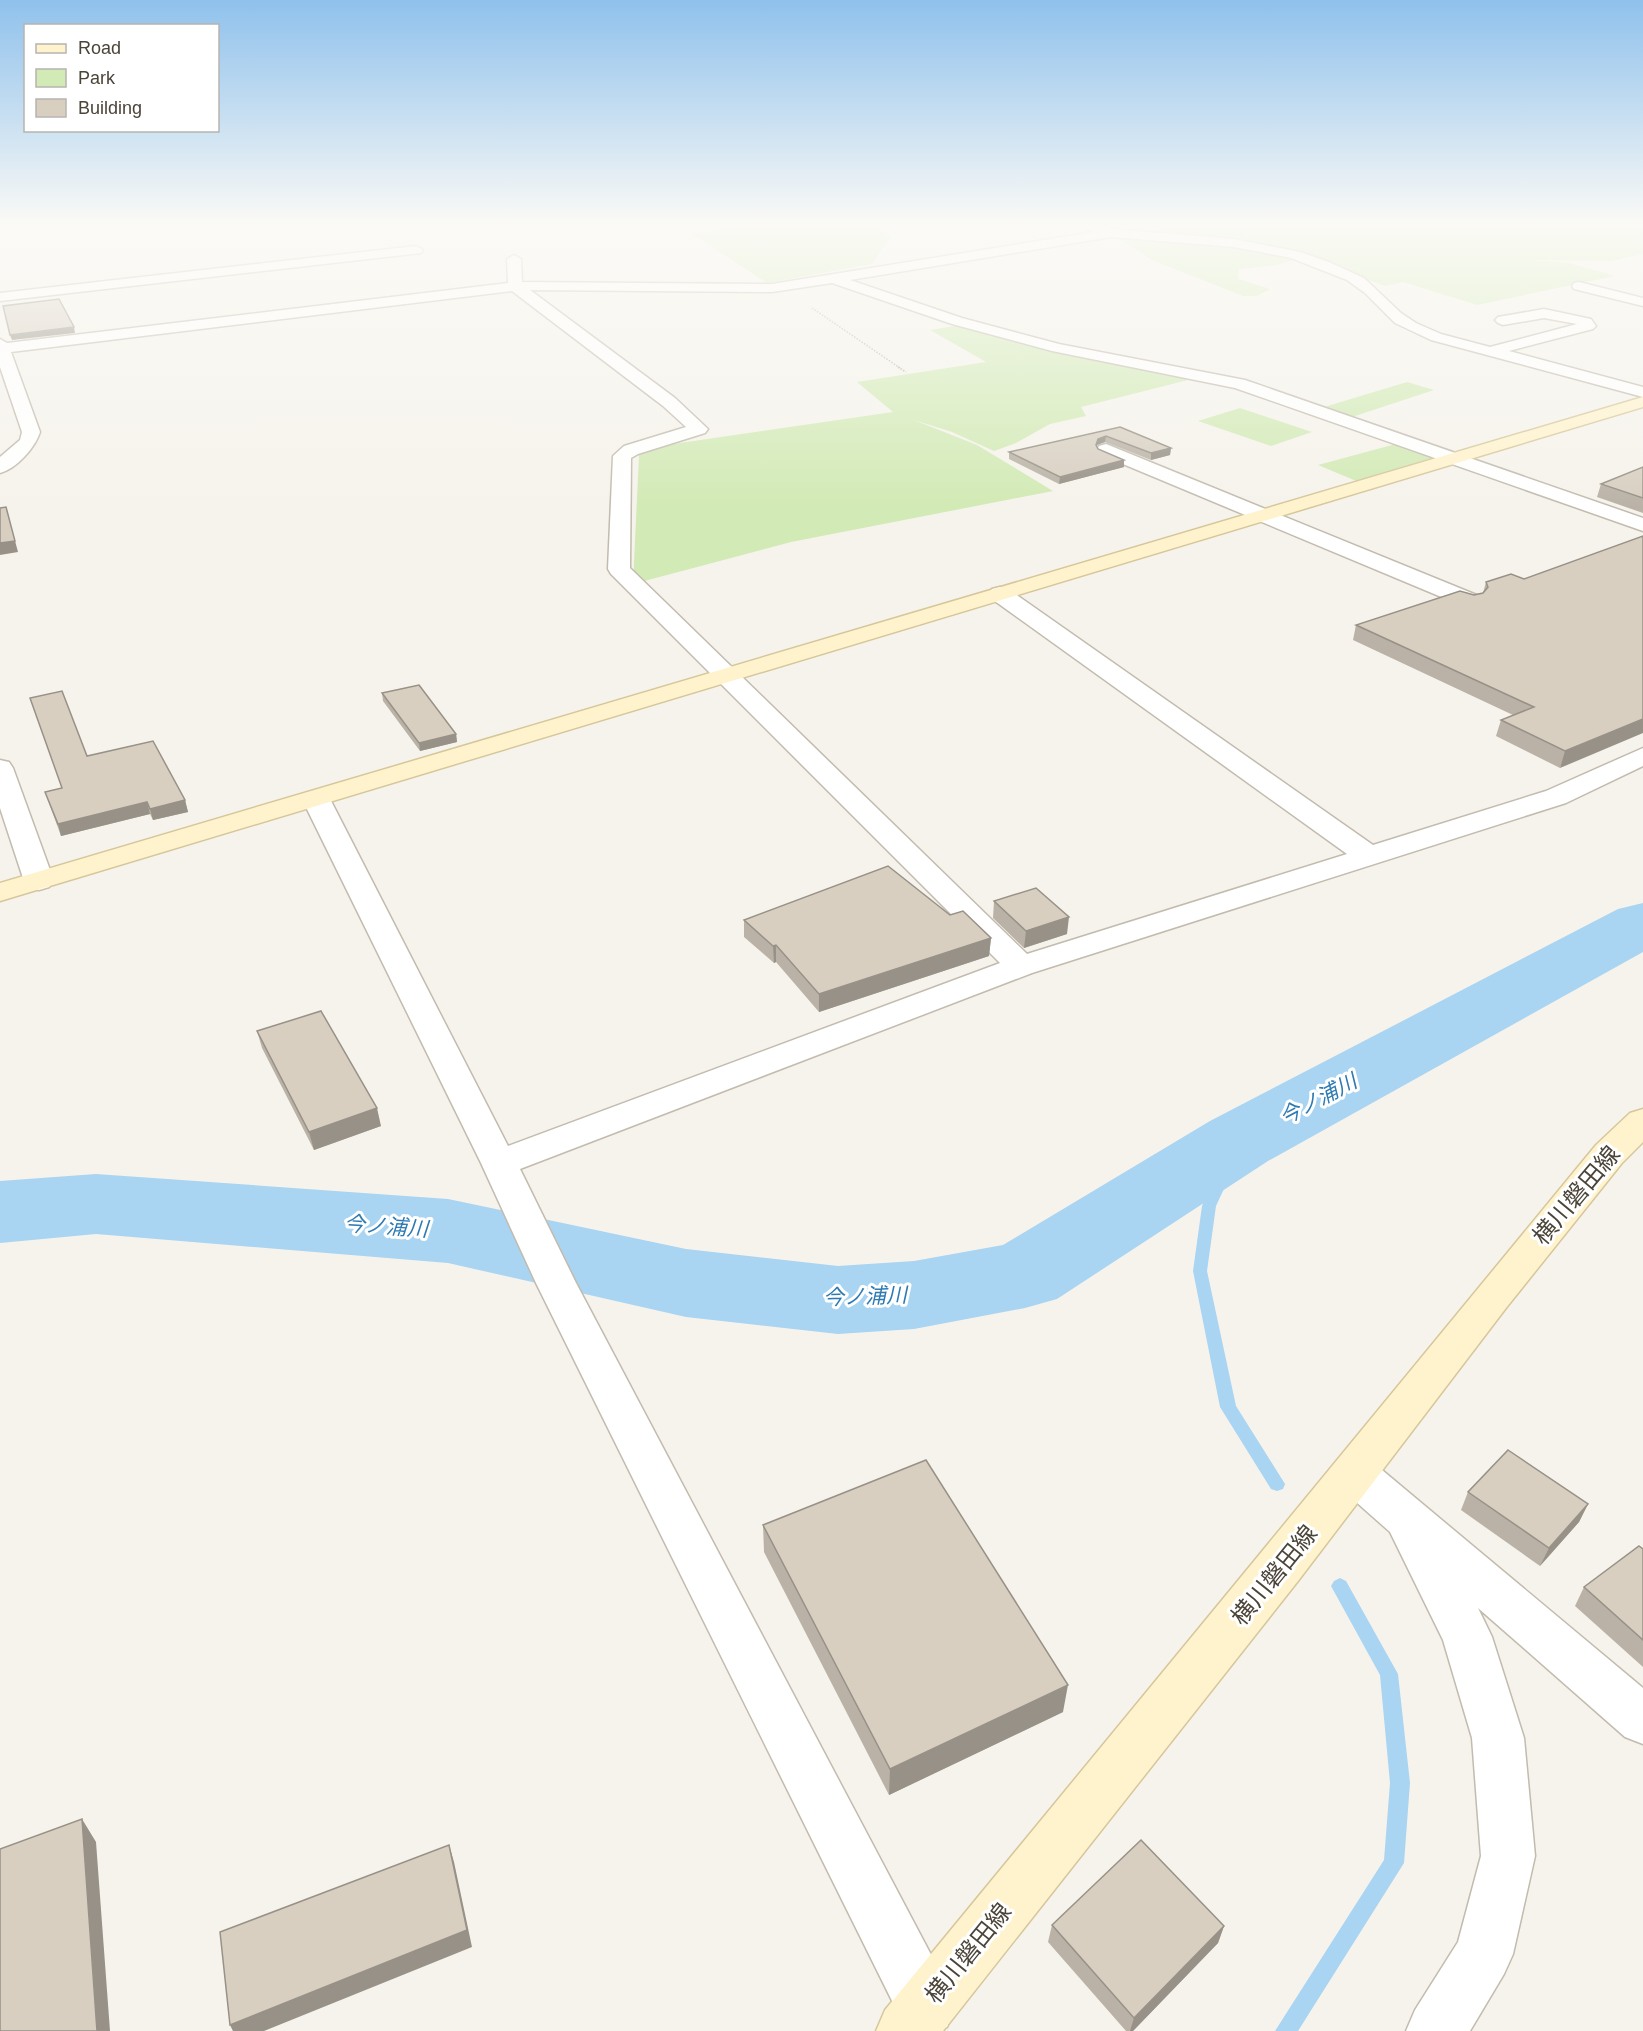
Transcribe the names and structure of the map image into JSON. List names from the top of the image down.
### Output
{
  "streets": {
    "street": ["横川磐田線"]
  },
  "water": ["今ノ浦川"],
  "legend": ["Road", "Park", "Building"]
}
